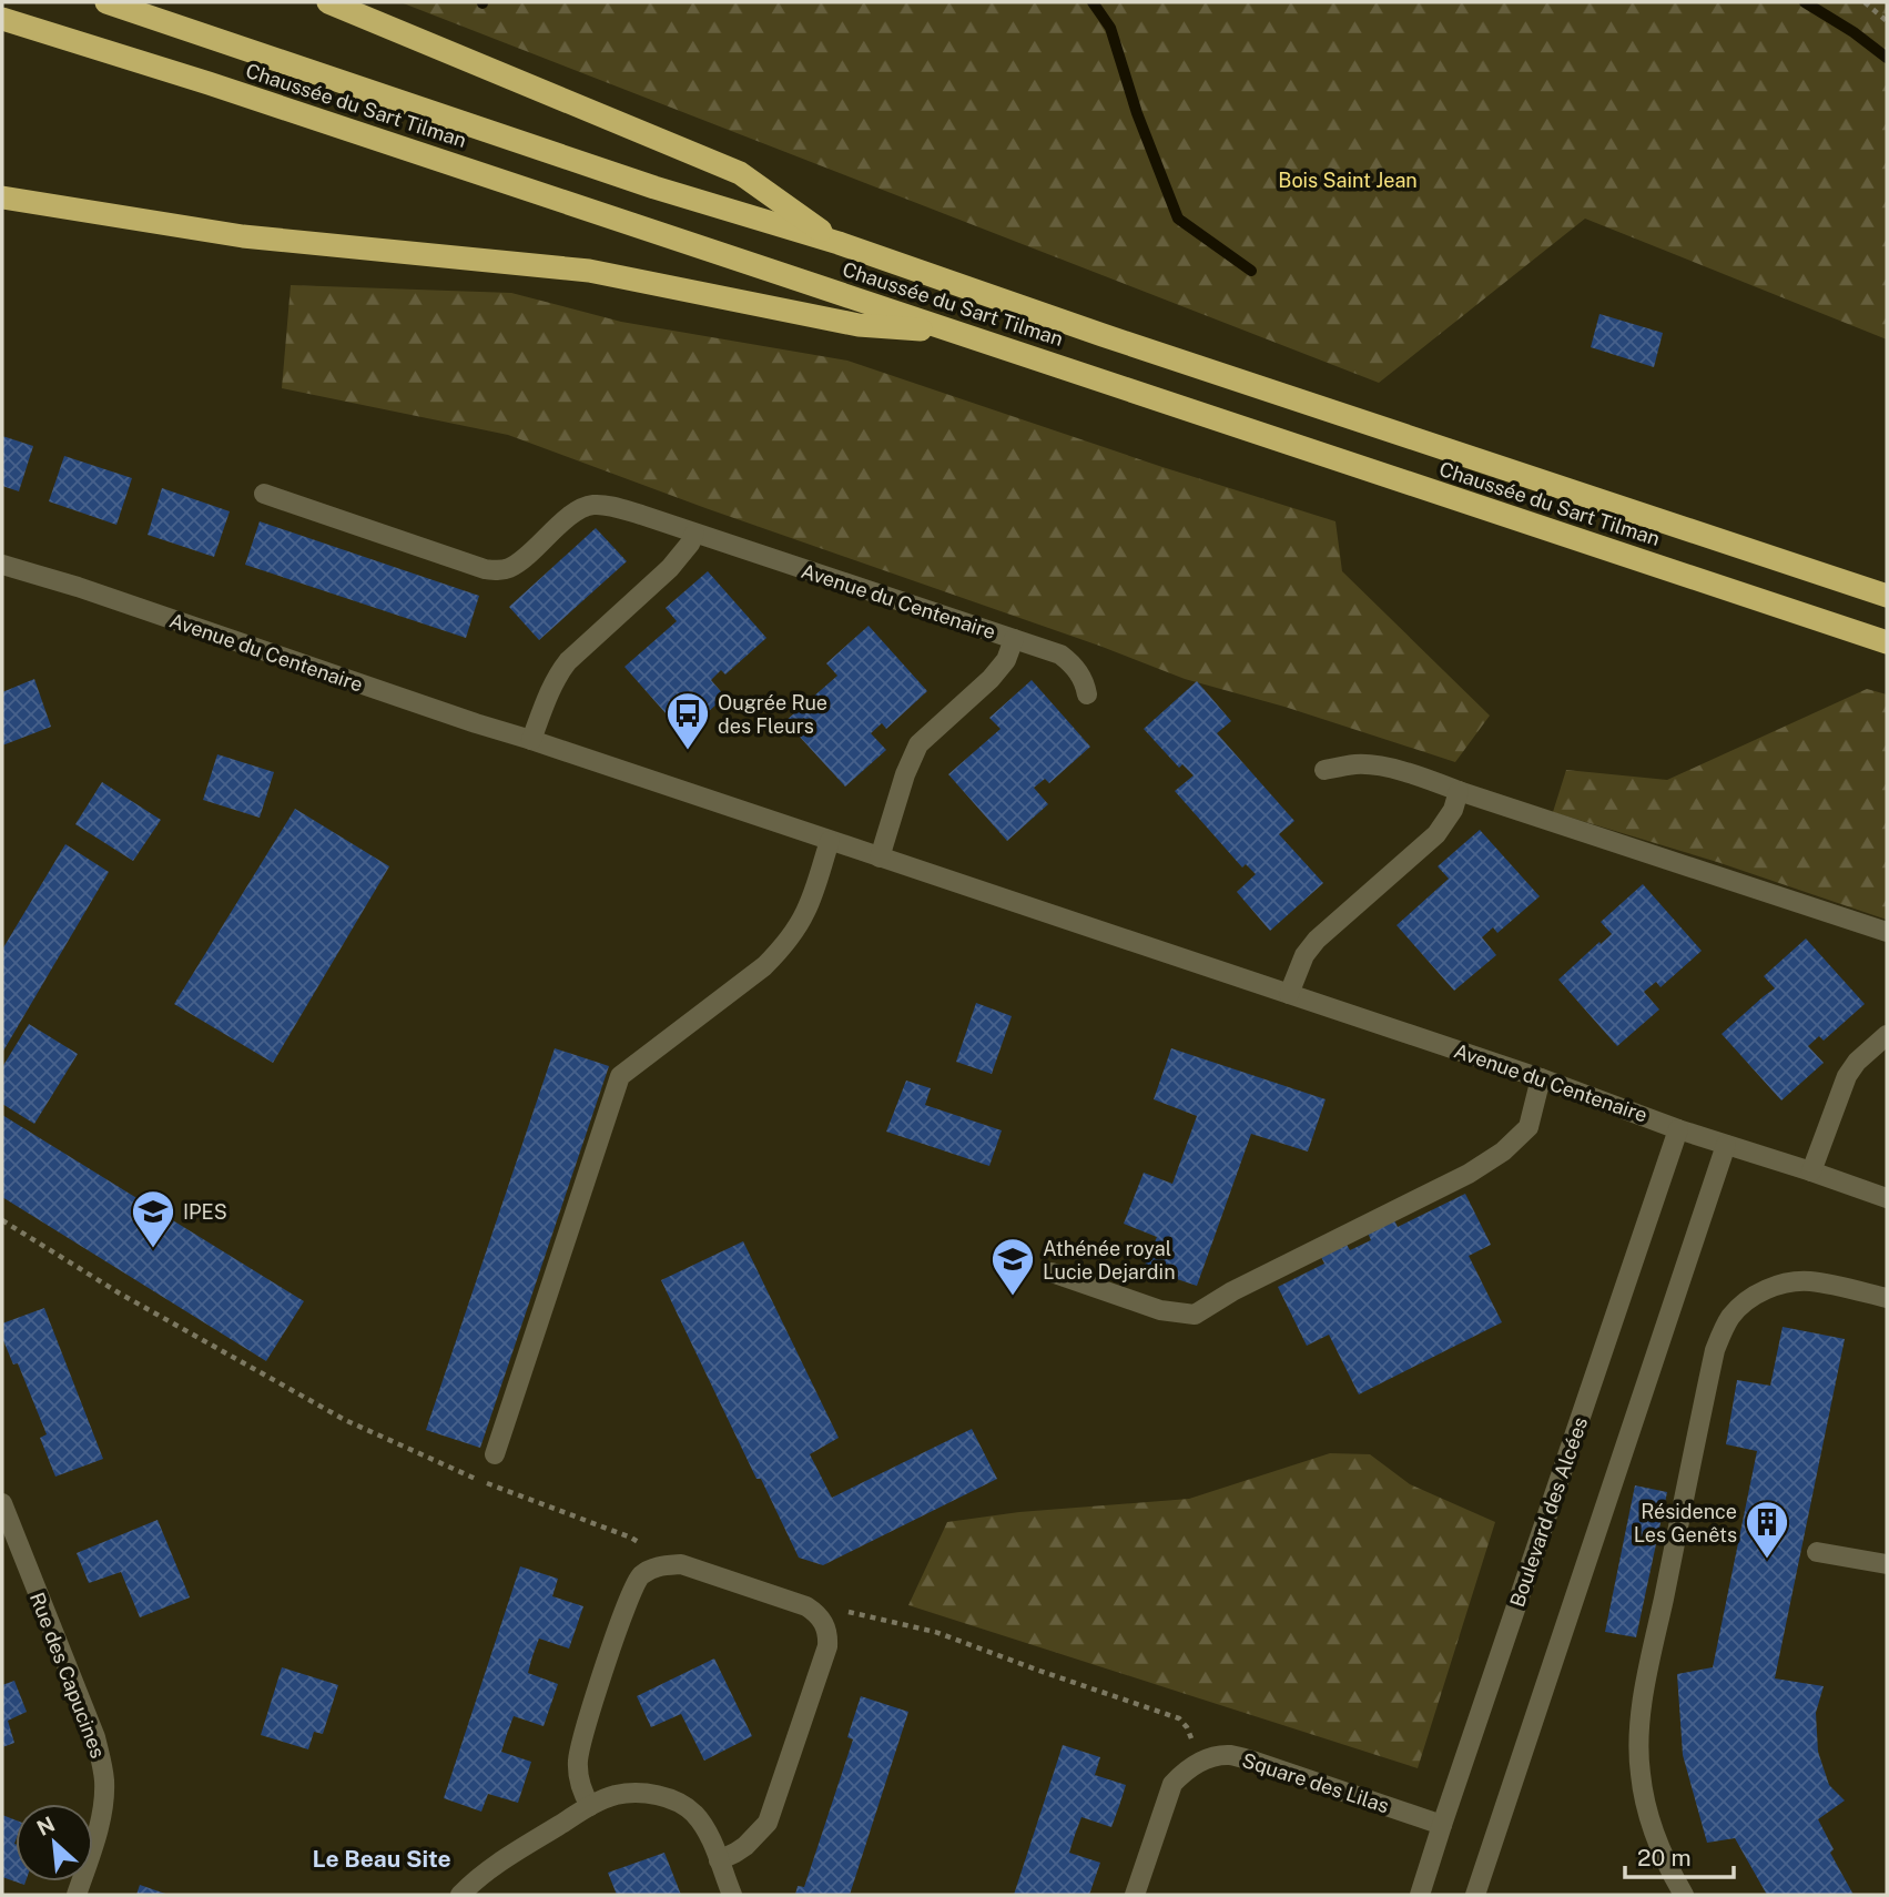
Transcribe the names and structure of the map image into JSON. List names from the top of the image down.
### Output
{
  "streets": {
    "highway": ["Chaussée du Sart Tilman"],
    "street": [
      "Avenue du Centenaire",
      "Boulevard des Alcées",
      "Rue des Capucines",
      "Square des Lilas"
    ]
  },
  "crossings": [
    ["Avenue du Centenaire", "Boulevard des Alcées"],
    ["Boulevard des Alcées", "Square des Lilas"]
  ],
  "districts": ["Le Beau Site"],
  "parks": ["Bois Saint Jean"],
  "places": {
    "bus stop": ["Ougrée Rue des Fleurs"],
    "school or university": ["IPES", "Athénée royal Lucie Dejardin"],
    "building": ["Résidence Les Genêts"]
  },
  "scale_bar": "20 m",
  "north": "top left"
}
